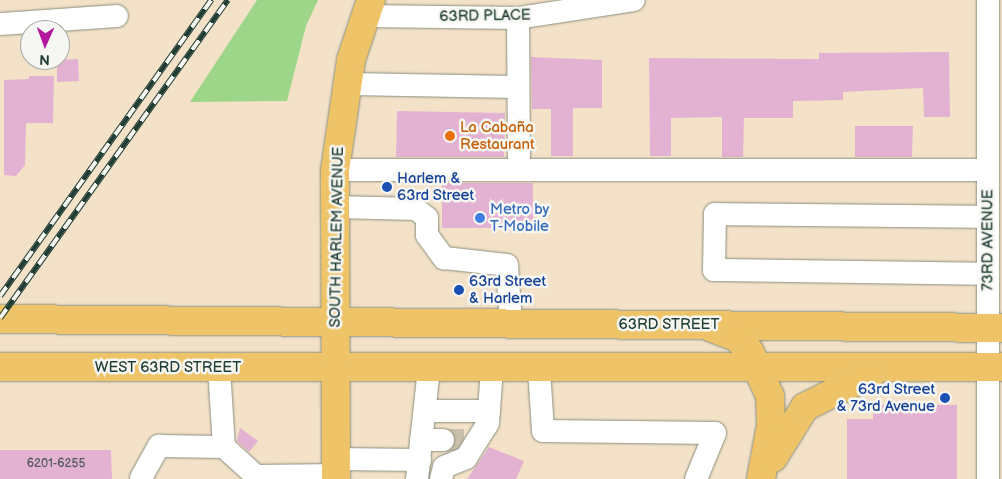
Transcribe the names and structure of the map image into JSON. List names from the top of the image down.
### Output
{
  "streets": {
    "main road": ["SOUTH HARLEM AVENUE", "63RD STREET", "WEST 63RD STREET"],
    "street": ["63RD PLACE", "73RD AVENUE"]
  },
  "crossings": [
    ["63RD PLACE", "SOUTH HARLEM AVENUE"],
    ["SOUTH HARLEM AVENUE", "63RD STREET"],
    ["SOUTH HARLEM AVENUE", "WEST 63RD STREET"],
    ["73RD AVENUE", "63RD STREET"]
  ],
  "places": [
    "La Cabaña Restaurant",
    "Harlem & 63rd Street",
    "Metro by T-Mobile",
    "63rd Street & Harlem",
    "63rd Street & 73rd Avenue"
  ],
  "house_numbers": ["6201-6255"],
  "north": "bottom"
}
